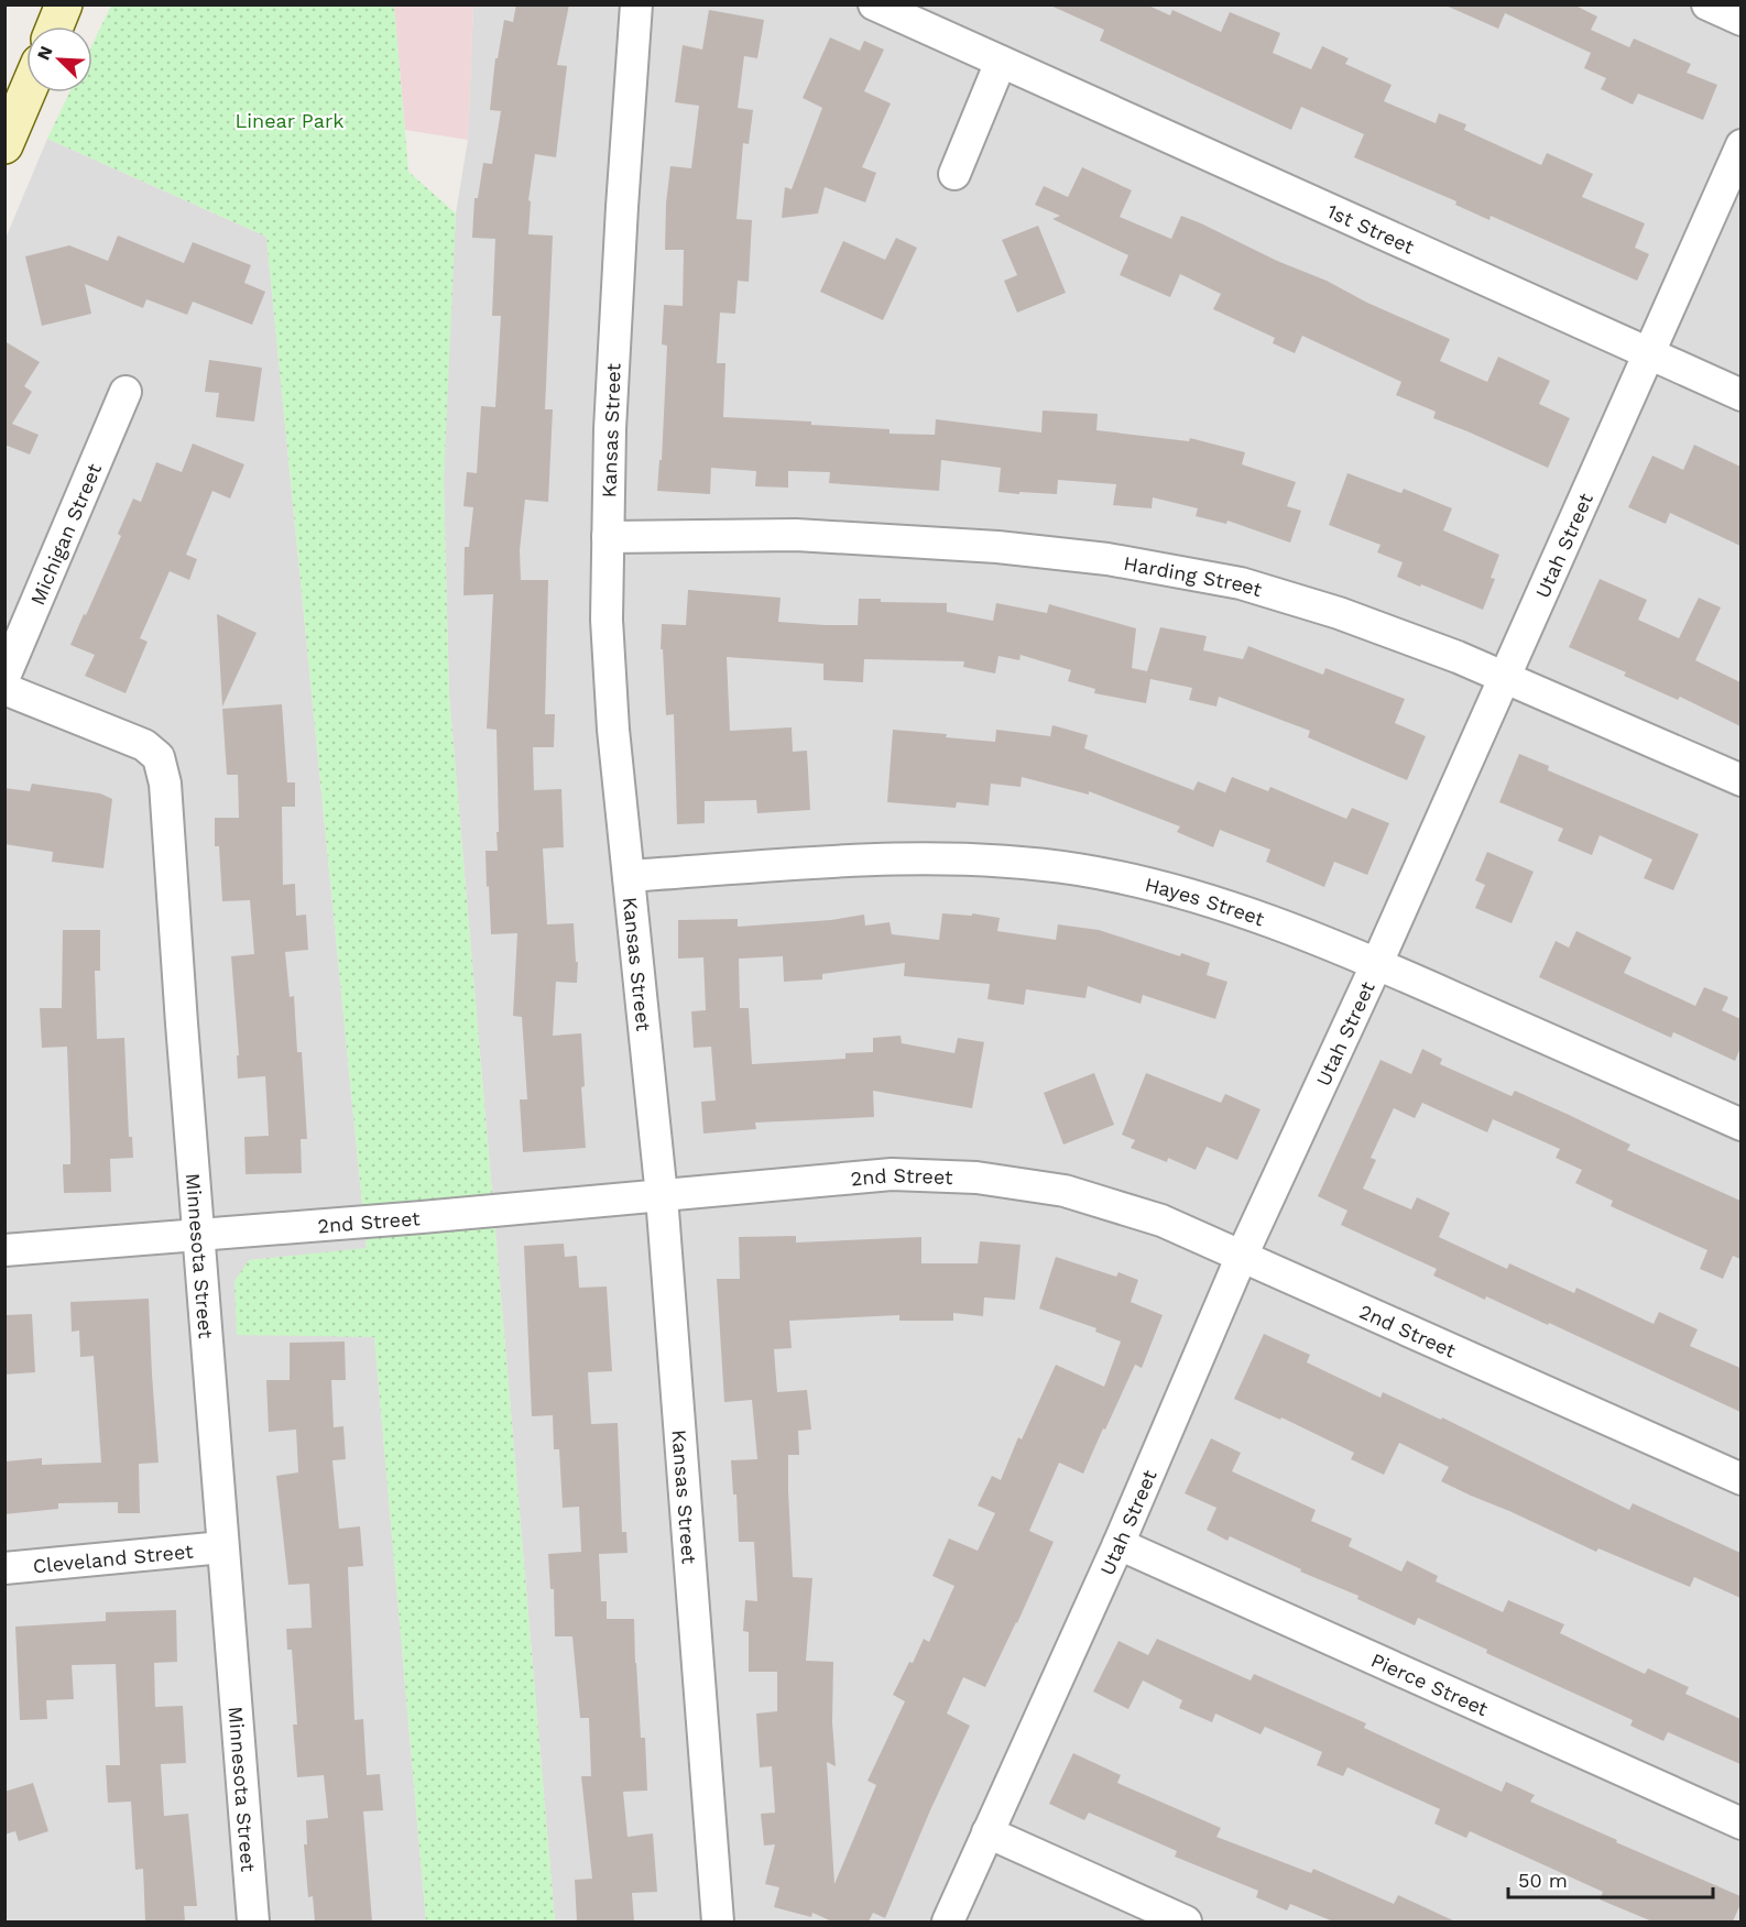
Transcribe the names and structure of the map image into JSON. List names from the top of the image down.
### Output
{
  "streets": {
    "street": [
      "1st Street",
      "Kansas Street",
      "Michigan Street",
      "Utah Street",
      "Harding Street",
      "Hayes Street",
      "2nd Street",
      "Minnesota Street",
      "Cleveland Street",
      "Pierce Street"
    ]
  },
  "crossings": [
    ["1st Street", "Utah Street"],
    ["Kansas Street", "Harding Street"],
    ["Kansas Street", "Hayes Street"],
    ["Kansas Street", "2nd Street"],
    ["Utah Street", "Harding Street"],
    ["Utah Street", "Hayes Street"],
    ["Utah Street", "2nd Street"],
    ["Utah Street", "Pierce Street"],
    ["2nd Street", "Minnesota Street"],
    ["Minnesota Street", "Cleveland Street"]
  ],
  "parks": ["Linear Park"],
  "scale_bar": "50 m",
  "north": "top left"
}
